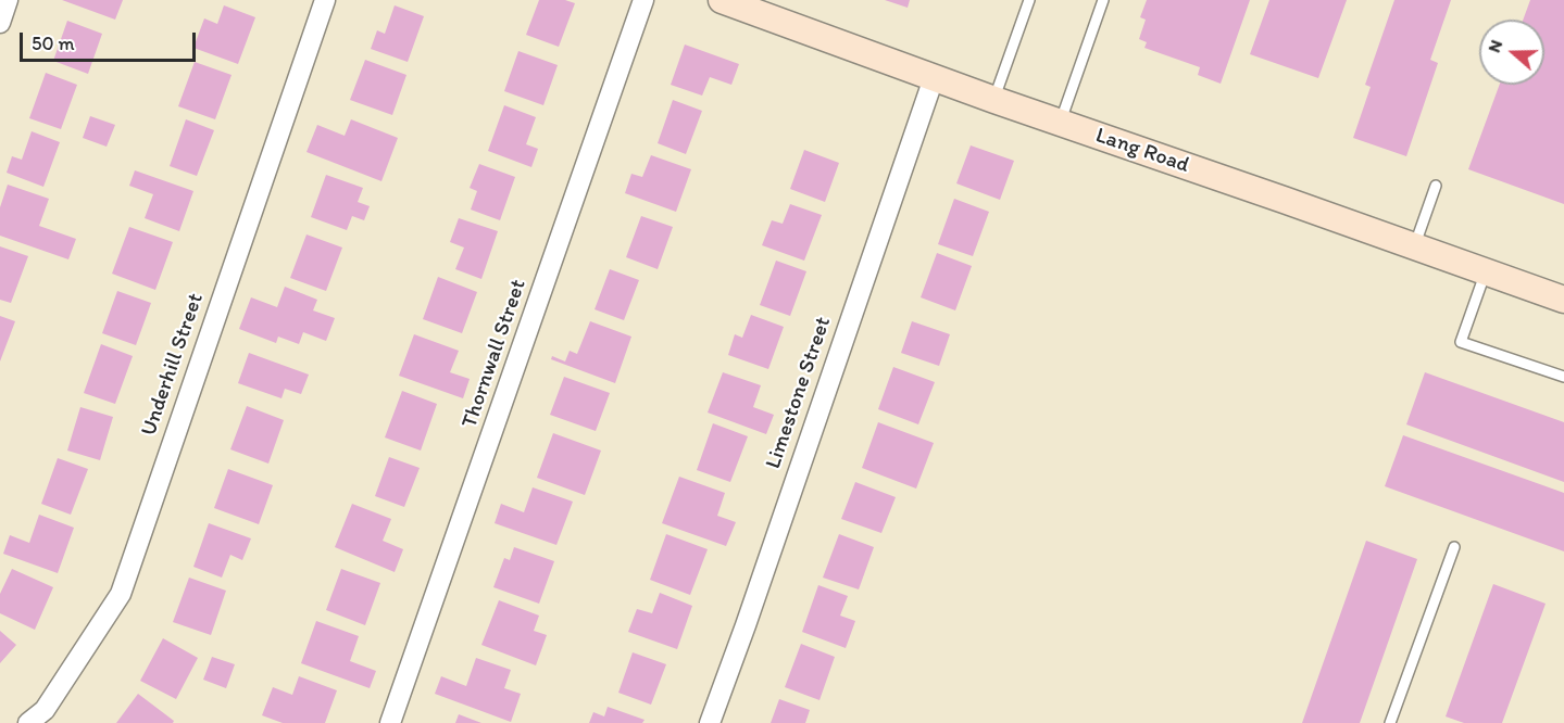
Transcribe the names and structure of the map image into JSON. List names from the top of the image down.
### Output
{
  "streets": {
    "street": [
      "Lang Road",
      "Thornwall Street",
      "Underhill Street",
      "Limestone Street"
    ]
  },
  "crossings": [
    ["Lang Road", "Limestone Street"]
  ],
  "scale_bar": "50 m",
  "north": "left"
}
